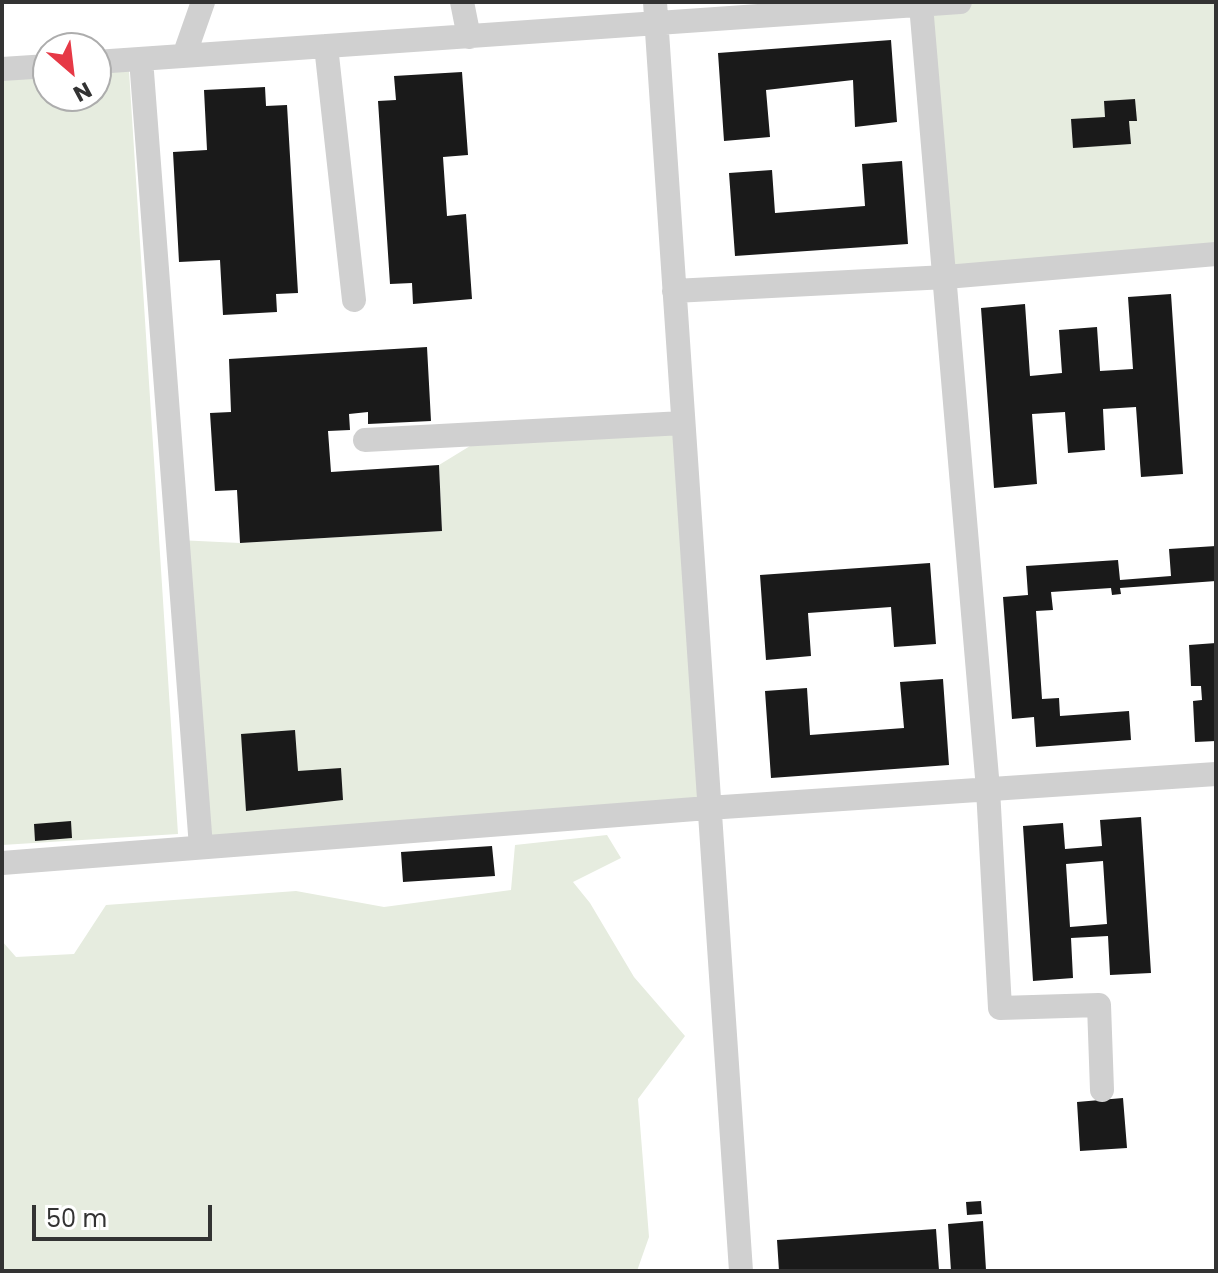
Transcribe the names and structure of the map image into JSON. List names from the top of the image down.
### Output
{
  "scale_bar": "50 m",
  "north": "bottom right"
}
